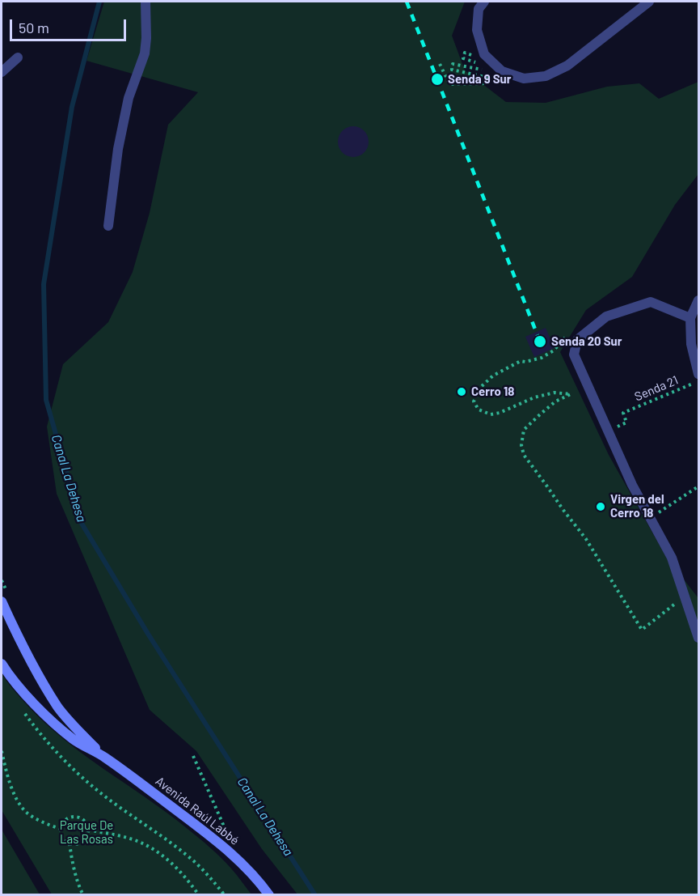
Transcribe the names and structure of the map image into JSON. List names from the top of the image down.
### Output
{
  "streets": {
    "street": ["Avenida Raúl Labbé"],
    "path": ["Senda 21"]
  },
  "water": ["Canal La Dehesa"],
  "parks": ["Parque De Las Rosas"],
  "places": [
    "Senda 9 Sur",
    "Senda 20 Sur",
    "Cerro 18",
    "Virgen del Cerro 18"
  ],
  "scale_bar": "50 m"
}
